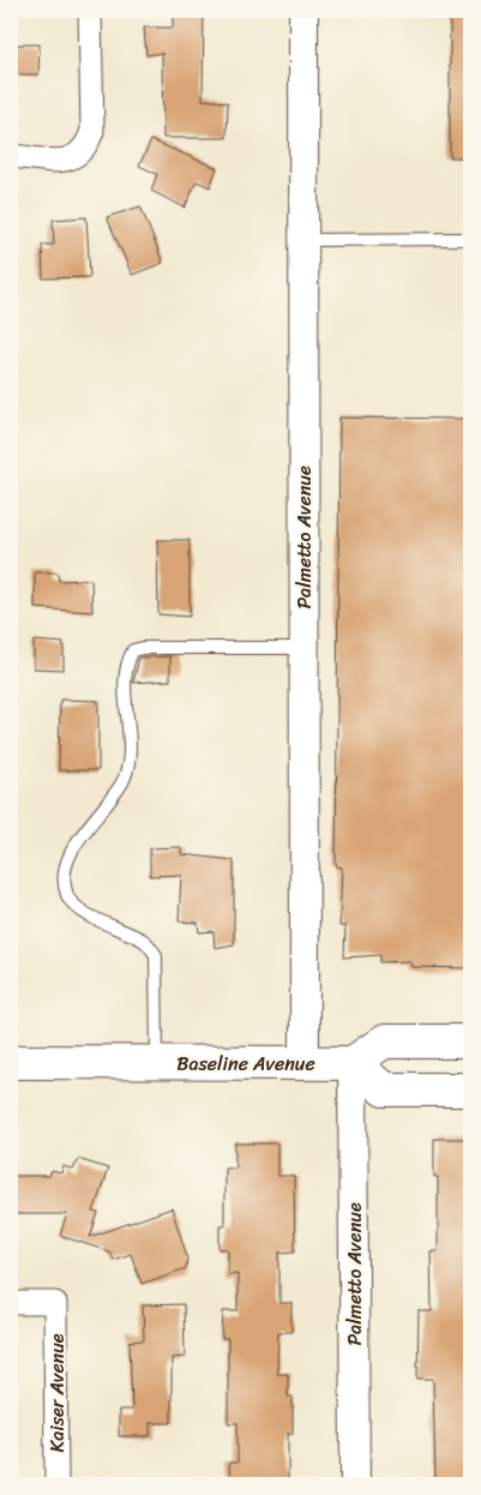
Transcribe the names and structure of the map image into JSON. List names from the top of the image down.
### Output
{
  "streets": {
    "main road": ["Baseline Avenue"],
    "street": ["Palmetto Avenue", "Kaiser Avenue"]
  },
  "crossings": [
    ["Palmetto Avenue", "Baseline Avenue"]
  ]
}
